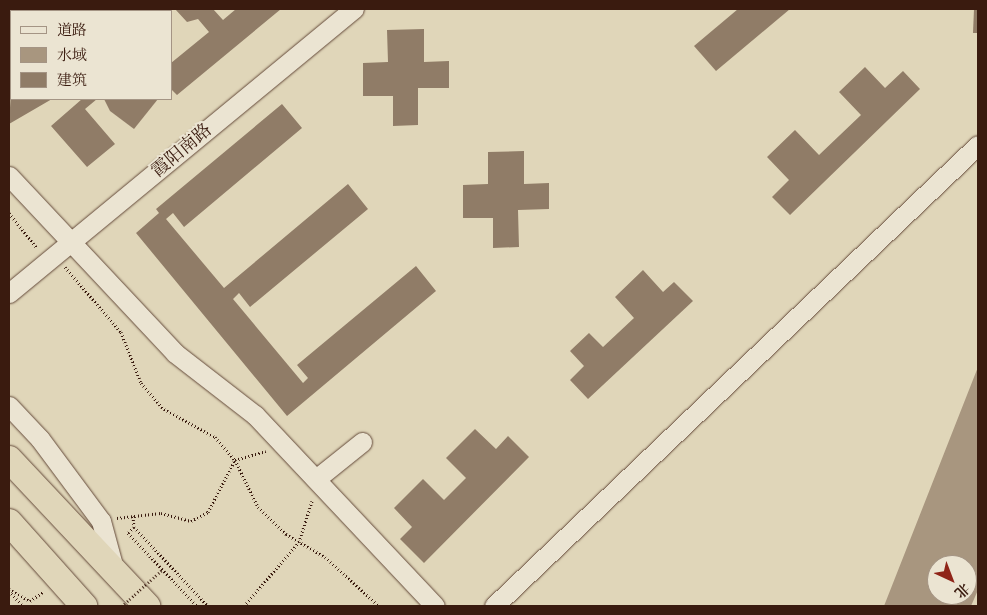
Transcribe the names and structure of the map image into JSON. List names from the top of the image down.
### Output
{
  "streets": {
    "street": ["霞阳南路"]
  },
  "legend": ["道路", "水域", "建筑"],
  "north": "bottom right"
}
